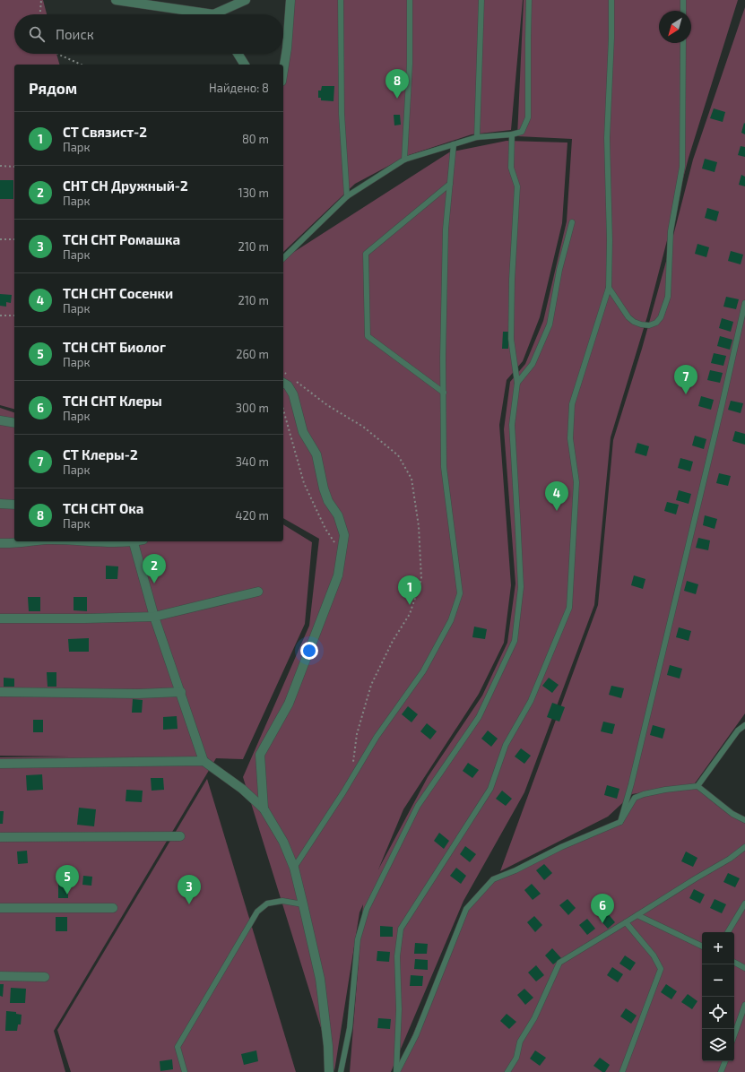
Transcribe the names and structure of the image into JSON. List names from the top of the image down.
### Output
{
  "north": "bottom left",
  "page": {
    "search": "Поиск",
    "heading": ["Рядом", "Найдено: 8"],
    "pins": [
      "8",
      "7",
      "4",
      "2",
      "1",
      "5",
      "3",
      "6"
    ],
    "list": [
      {
        "mark": "1",
        "name": "СТ Связист-2",
        "note": "Парк",
        "value": "80 m"
      },
      {
        "mark": "2",
        "name": "СНТ СН Дружный-2",
        "note": "Парк",
        "value": "130 m"
      },
      {
        "mark": "3",
        "name": "ТСН СНТ Ромашка",
        "note": "Парк",
        "value": "210 m"
      },
      {
        "mark": "4",
        "name": "ТСН СНТ Сосенки",
        "note": "Парк",
        "value": "210 m"
      },
      {
        "mark": "5",
        "name": "ТСН СНТ Биолог",
        "note": "Парк",
        "value": "260 m"
      },
      {
        "mark": "6",
        "name": "ТСН СНТ Клеры",
        "note": "Парк",
        "value": "300 m"
      },
      {
        "mark": "7",
        "name": "СТ Клеры-2",
        "note": "Парк",
        "value": "340 m"
      },
      {
        "mark": "8",
        "name": "ТСН СНТ Ока",
        "note": "Парк",
        "value": "420 m"
      }
    ],
    "map_buttons": ["+", "−"]
  }
}
